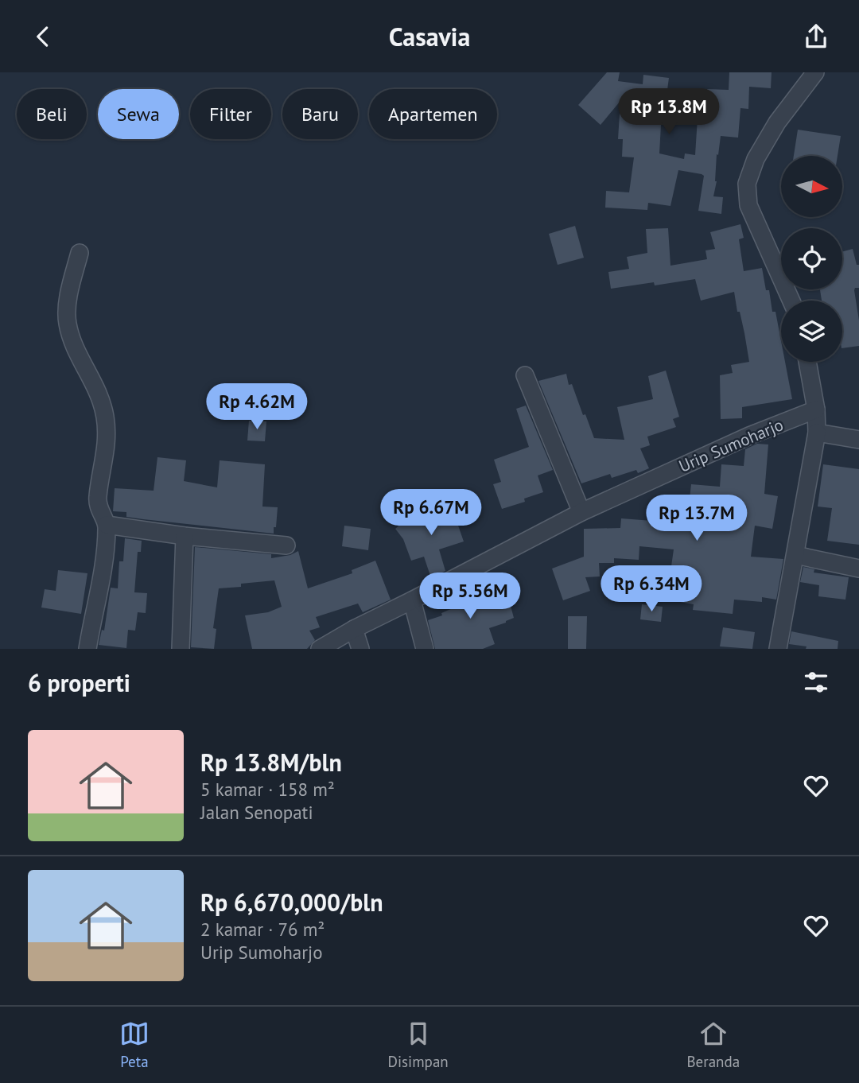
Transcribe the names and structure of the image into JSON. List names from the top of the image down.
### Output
{
  "streets": {
    "street": ["Urip Sumoharjo"]
  },
  "north": "right",
  "page": {
    "header": "Casavia",
    "price": [
      "Rp 13.8M",
      "Rp 4.62M",
      "Rp 6.67M",
      "Rp 13.7M",
      "Rp 6.34M",
      "Rp 5.56M"
    ],
    "chip": [
      "Beli",
      "Sewa",
      "Filter",
      "Baru",
      "Apartemen"
    ],
    "heading": "6 properti",
    "list": [
      {
        "name": "Rp 13.8M/bln",
        "note": "5 kamar · 158 m² · Jalan Senopati"
      },
      {
        "name": "Rp 6,670,000/bln",
        "note": "2 kamar · 76 m² · Urip Sumoharjo"
      }
    ],
    "tabs": ["Peta", "Disimpan", "Beranda"]
  }
}
